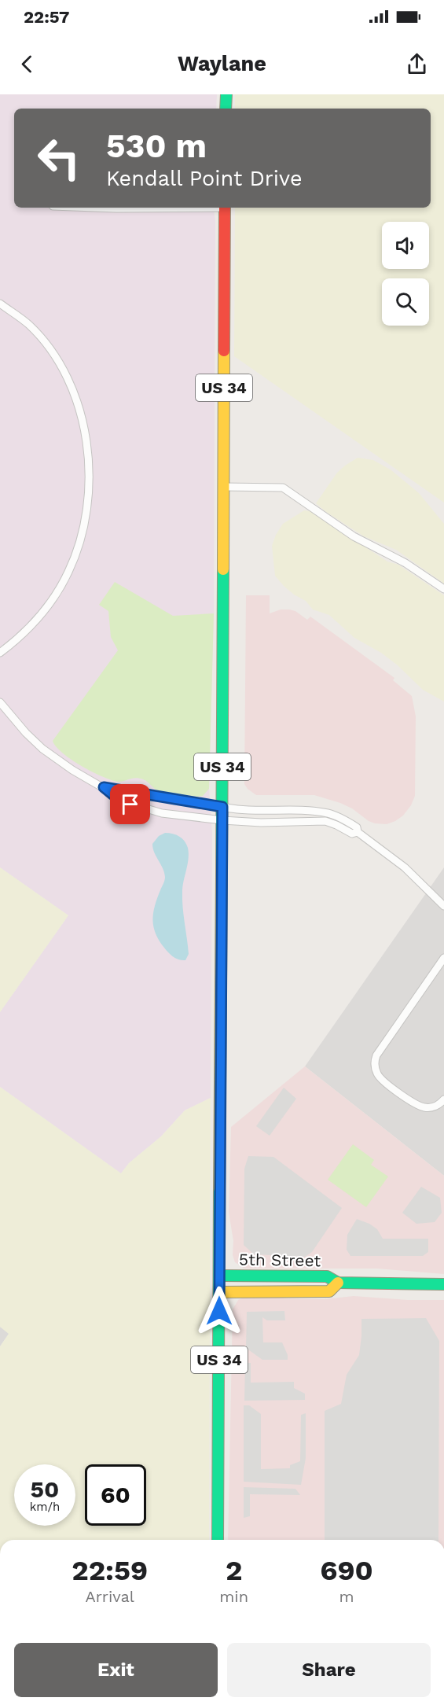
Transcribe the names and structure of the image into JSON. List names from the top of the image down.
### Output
{
  "streets": {
    "main road": ["US 34", "5th Street"]
  },
  "crossings": [
    ["US 34", "5th Street"]
  ],
  "page": {
    "status": "22:57",
    "header": "Waylane",
    "turn": ["530 m", "Kendall Point Drive"],
    "speed": "50 km/h",
    "limit": "60",
    "eta": [
      "22:59",
      "Arrival",
      "2",
      "min",
      "690",
      "m"
    ],
    "buttons": ["Exit", "Share"]
  }
}
